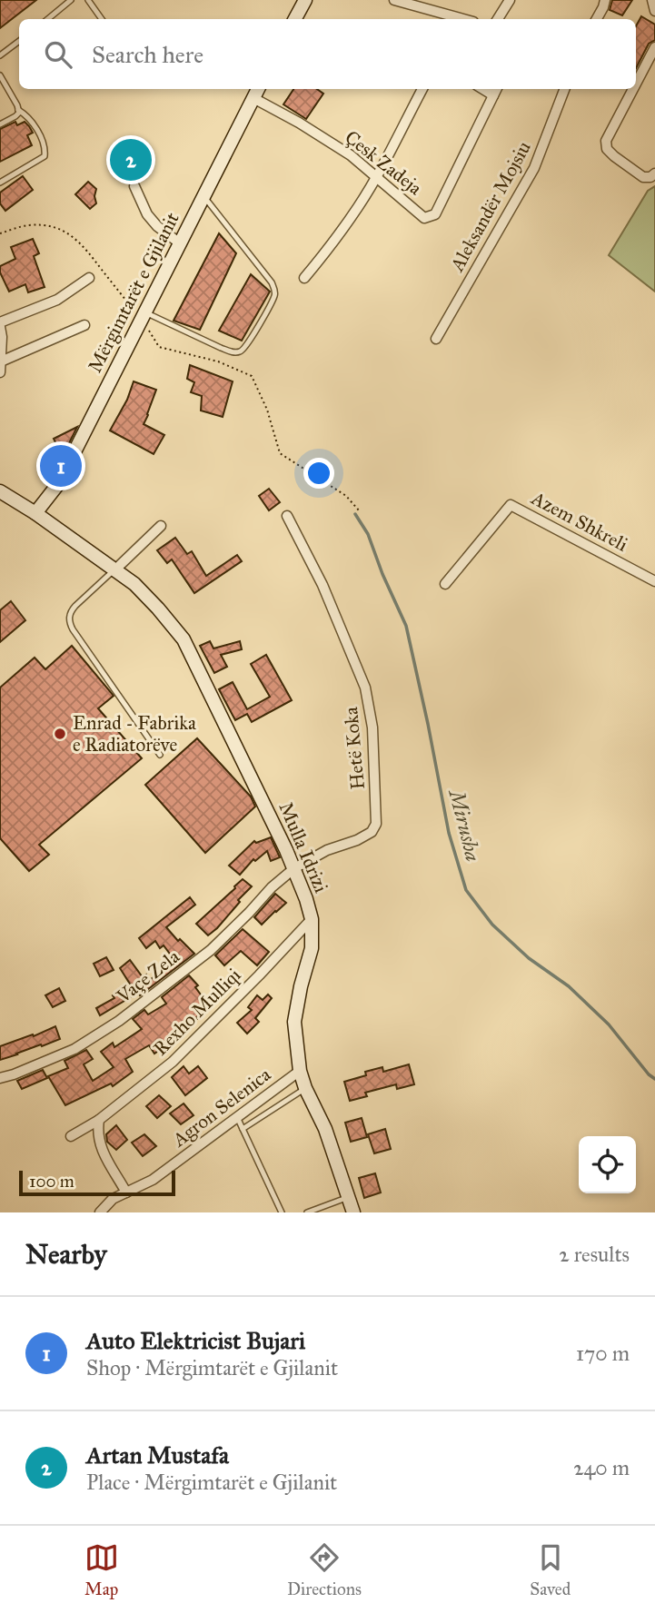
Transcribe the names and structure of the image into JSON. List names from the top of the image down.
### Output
{
  "streets": {
    "street": [
      "Çesk Zadeja",
      "Aleksandër Mojsiu",
      "Mërgimtarët e Gjilanit",
      "Azem Shkreli",
      "Hetë Koka",
      "Mulla Idrizi",
      "Vaçe Zela",
      "Rexho Mulliqi",
      "Agron Selenica"
    ]
  },
  "crossings": [
    ["Çesk Zadeja", "Mërgimtarët e Gjilanit"],
    ["Mërgimtarët e Gjilanit", "Mulla Idrizi"],
    ["Hetë Koka", "Mulla Idrizi"],
    ["Hetë Koka", "Vaçe Zela"],
    ["Mulla Idrizi", "Vaçe Zela"],
    ["Mulla Idrizi", "Rexho Mulliqi"],
    ["Mulla Idrizi", "Agron Selenica"]
  ],
  "water": ["Mirusha"],
  "places": ["Enrad - Fabrika e Radiatorëve"],
  "scale_bar": "100 m",
  "page": {
    "search": "Search here",
    "pins": ["2", "1"],
    "scale": "100 m",
    "heading": ["Nearby", "2 results"],
    "list": [
      {
        "mark": "1",
        "name": "Auto Elektricist Bujari",
        "note": "Shop · Mërgimtarët e Gjilanit",
        "value": "170 m"
      },
      {
        "mark": "2",
        "name": "Artan Mustafa",
        "note": "Place · Mërgimtarët e Gjilanit",
        "value": "240 m"
      }
    ],
    "nav": ["Map", "Directions", "Saved"]
  }
}
